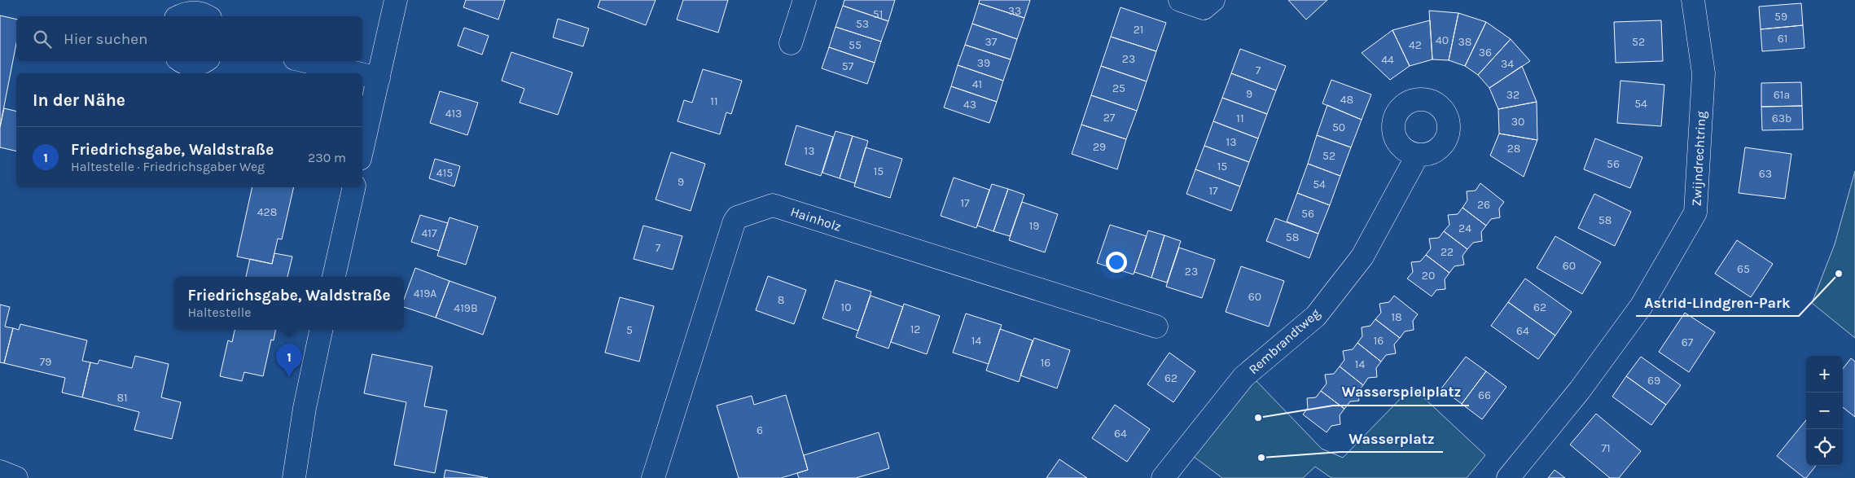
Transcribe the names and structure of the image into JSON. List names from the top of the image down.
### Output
{
  "streets": {
    "street": ["Zwijndrechtring", "Hainholz", "Rembrandtweg"]
  },
  "places": ["Astrid-Lindgren-Park", "Wasserspielplatz", "Wasserplatz"],
  "house_numbers": [
    "33",
    "51",
    "59",
    "53",
    "21",
    "61",
    "40",
    "37",
    "38",
    "52",
    "55",
    "42",
    "36",
    "23",
    "44",
    "39",
    "34",
    "57",
    "7",
    "41",
    "25",
    "9",
    "32",
    "61a",
    "48",
    "11",
    "54",
    "43",
    "413",
    "27",
    "11",
    "63b",
    "30",
    "50",
    "13",
    "29",
    "28",
    "13",
    "52",
    "56",
    "15",
    "15",
    "415",
    "63",
    "9",
    "54",
    "17",
    "17",
    "26",
    "428",
    "56",
    "58",
    "19",
    "24",
    "417",
    "58",
    "7",
    "22",
    "60",
    "65",
    "23",
    "20",
    "419A",
    "60",
    "8",
    "10",
    "62",
    "419B",
    "18",
    "12",
    "5",
    "64",
    "14",
    "16",
    "67",
    "79",
    "16",
    "14",
    "62",
    "69",
    "66",
    "81",
    "6",
    "64",
    "71"
  ],
  "page": {
    "search": "Hier suchen",
    "heading": "In der Nähe",
    "list": [
      {
        "mark": "1",
        "name": "Friedrichsgabe, Waldstraße",
        "note": "Haltestelle · Friedrichsgaber Weg",
        "value": "230 m"
      }
    ],
    "popup": ["Friedrichsgabe, Waldstraße", "Haltestelle"],
    "pins": "1",
    "map_buttons": ["+", "−"]
  }
}
